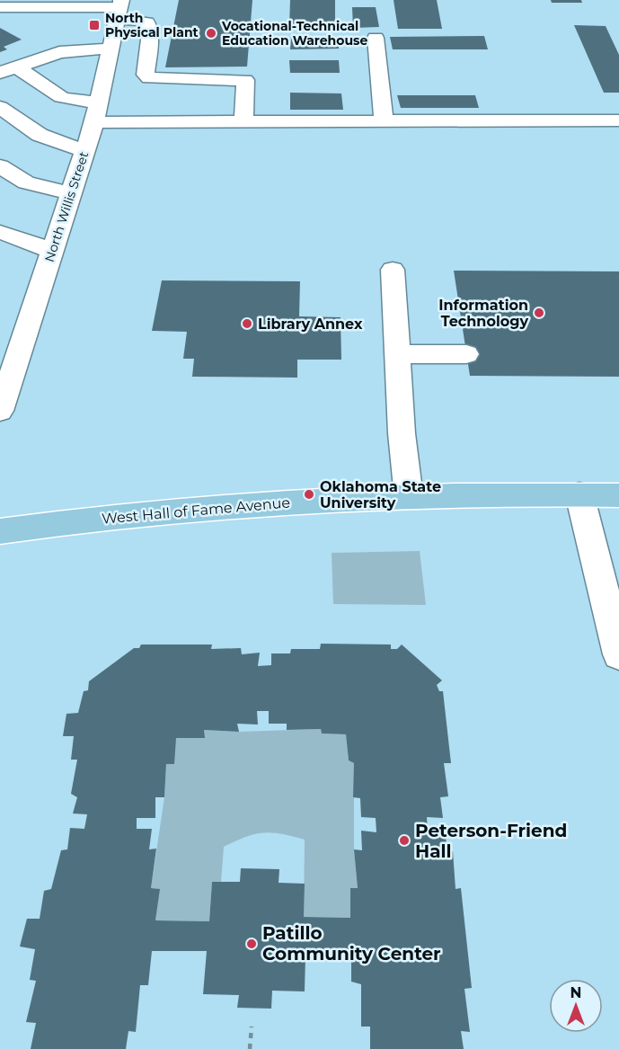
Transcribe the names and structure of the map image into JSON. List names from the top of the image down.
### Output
{
  "streets": {
    "main road": ["West Hall of Fame Avenue"],
    "street": ["North Willis Street"]
  },
  "places": {
    "transit": ["North Physical Plant"],
    "other": [
      "Vocational-Technical Education Warehouse",
      "Information Technology",
      "Library Annex",
      "Oklahoma State University",
      "Peterson-Friend Hall",
      "Patillo Community Center"
    ]
  },
  "north": "top"
}
